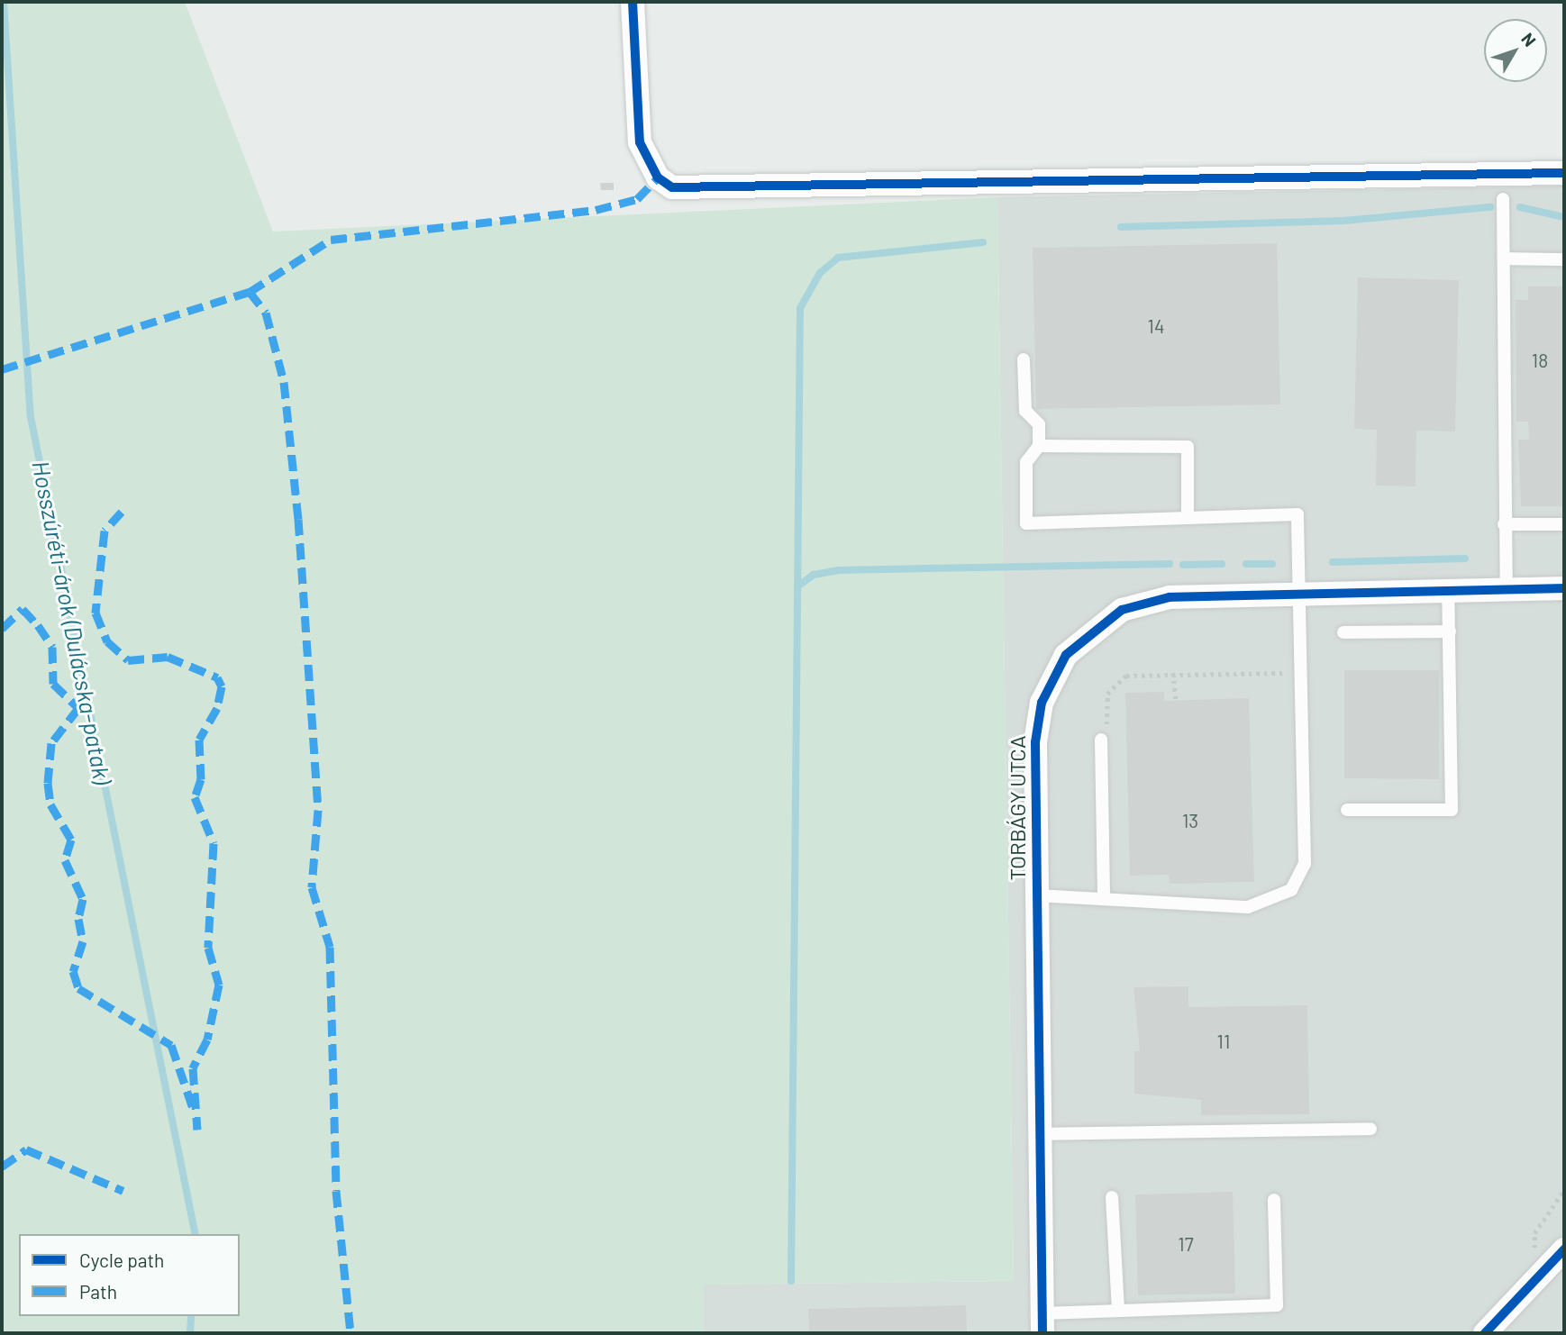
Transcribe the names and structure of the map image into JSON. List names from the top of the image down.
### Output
{
  "streets": {
    "street": ["TORBÁGY UTCA"]
  },
  "water": ["Hosszúréti-árok (Dulácska-patak)"],
  "house_numbers": [
    "14",
    "18",
    "13",
    "11",
    "17"
  ],
  "legend": ["Cycle path", "Path"],
  "north": "top right"
}
